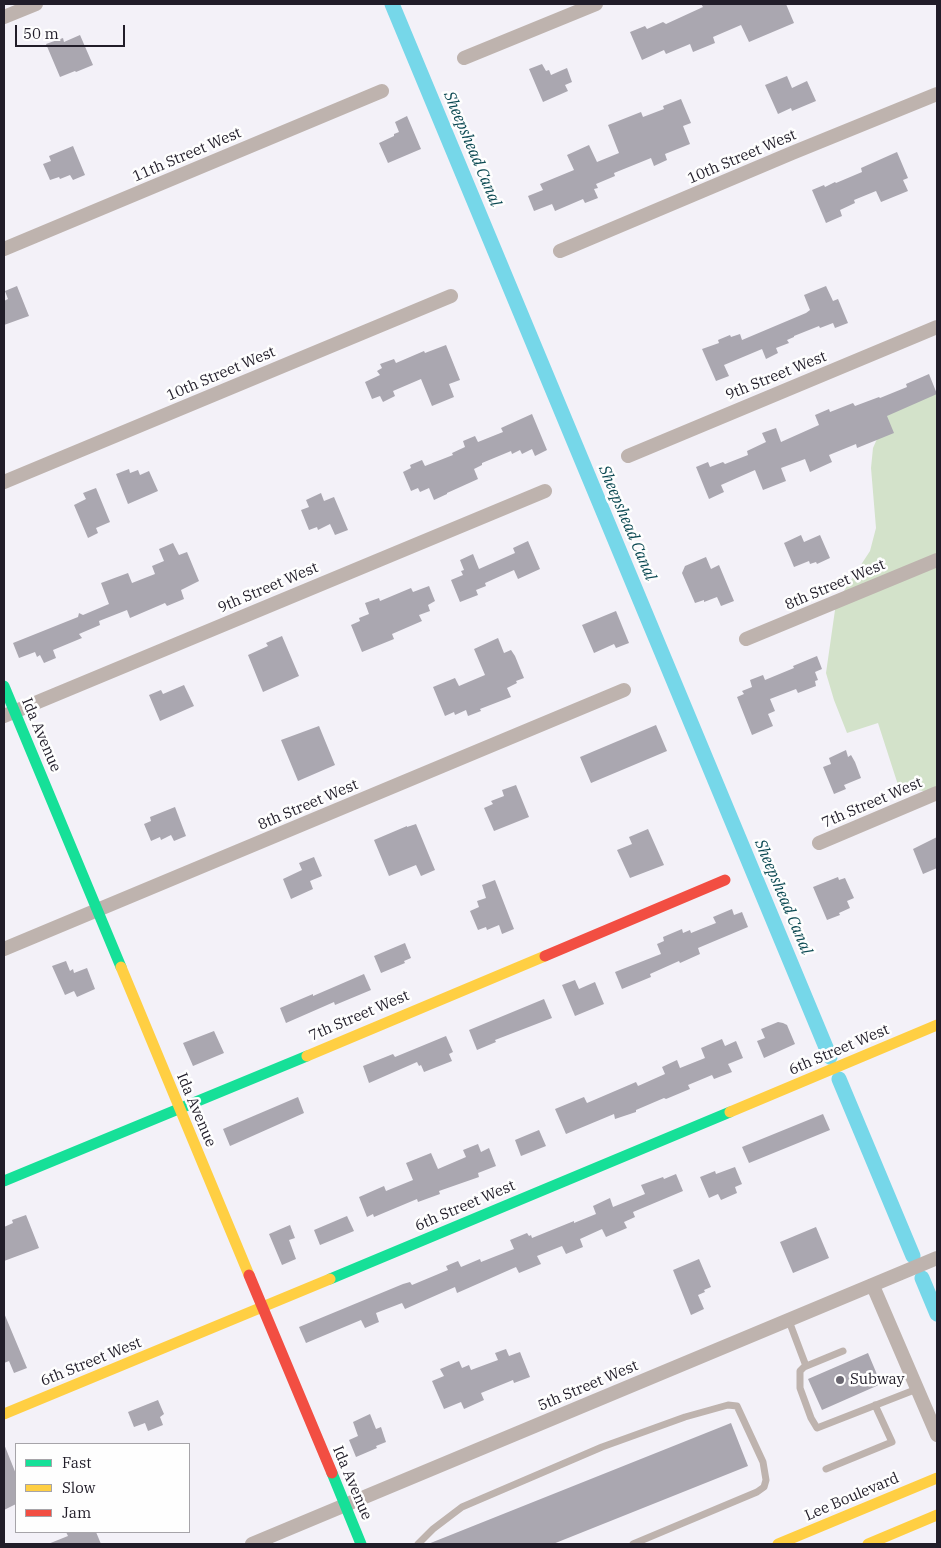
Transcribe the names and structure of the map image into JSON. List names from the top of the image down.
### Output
{
  "streets": {
    "street": [
      "11th Street West",
      "10th Street West",
      "9th Street West",
      "8th Street West",
      "Ida Avenue",
      "7th Street West",
      "6th Street West",
      "5th Street West",
      "Lee Boulevard"
    ]
  },
  "crossings": [
    ["9th Street West", "Ida Avenue"],
    ["8th Street West", "Ida Avenue"],
    ["Ida Avenue", "7th Street West"],
    ["Ida Avenue", "6th Street West"],
    ["Ida Avenue", "5th Street West"]
  ],
  "water": ["Sheepshead Canal"],
  "places": ["Subway"],
  "legend": ["Fast", "Slow", "Jam"],
  "scale_bar": "50 m"
}
